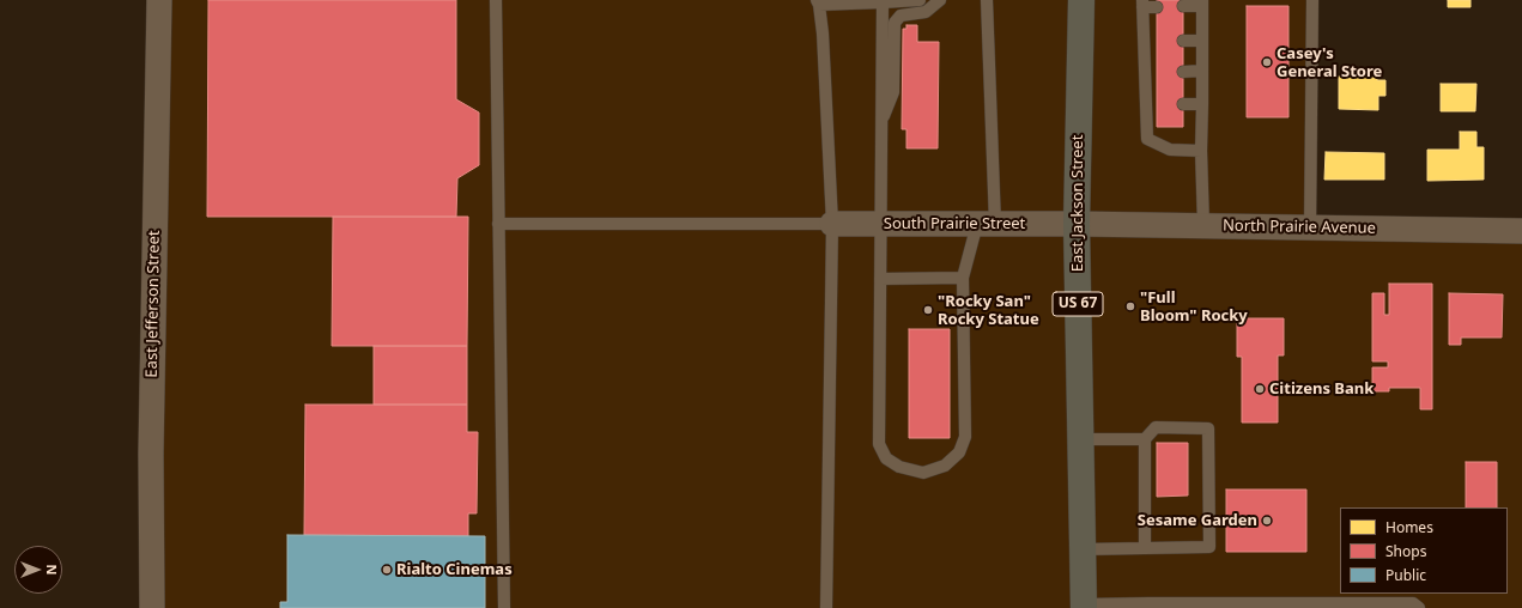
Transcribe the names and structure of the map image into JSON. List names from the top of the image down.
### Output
{
  "streets": {
    "highway": ["East Jackson Street", "US 67"],
    "street": ["South Prairie Street", "North Prairie Avenue", "East Jefferson Street"]
  },
  "crossings": [
    ["East Jackson Street", "South Prairie Street"],
    ["East Jackson Street", "North Prairie Avenue"],
    ["South Prairie Street", "North Prairie Avenue"]
  ],
  "places": [
    "Casey's General Store",
    "\"Full Bloom\" Rocky",
    "\"Rocky San\" Rocky Statue",
    "Citizens Bank",
    "Sesame Garden",
    "Rialto Cinemas"
  ],
  "legend": ["Homes", "Shops", "Public"],
  "north": "right"
}
